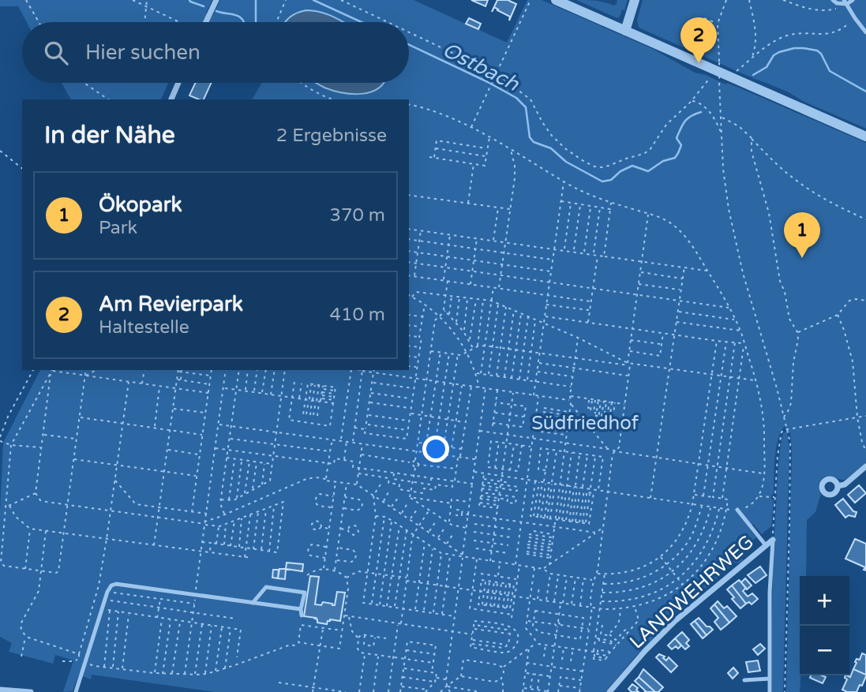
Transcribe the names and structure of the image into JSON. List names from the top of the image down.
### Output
{
  "streets": {
    "street": ["LANDWEHRWEG"]
  },
  "water": ["Ostbach"],
  "parks": ["Südfriedhof"],
  "page": {
    "pins": ["2", "1"],
    "search": "Hier suchen",
    "heading": ["In der Nähe", "2 Ergebnisse"],
    "list": [
      {
        "mark": "1",
        "name": "Ökopark",
        "note": "Park",
        "value": "370 m"
      },
      {
        "mark": "2",
        "name": "Am Revierpark",
        "note": "Haltestelle",
        "value": "410 m"
      }
    ],
    "map_buttons": ["+", "−"]
  }
}
